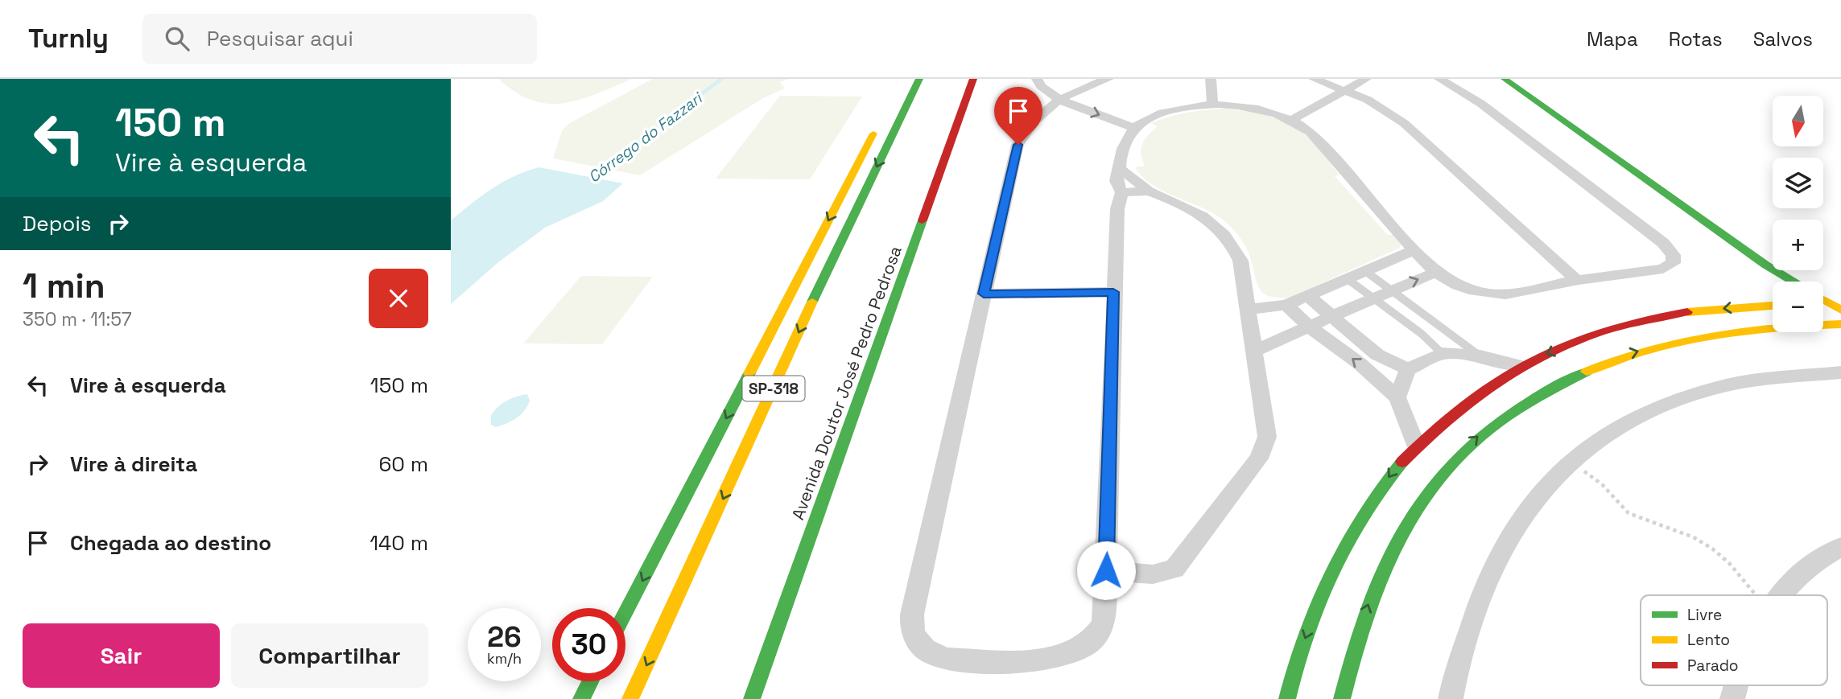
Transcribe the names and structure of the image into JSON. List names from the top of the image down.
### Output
{
  "streets": {
    "main road": ["Avenida Doutor José Pedro Pedrosa", "SP-318"]
  },
  "water": ["Córrego do Fazzari"],
  "legend": ["Livre", "Lento", "Parado"],
  "north": "bottom",
  "page": {
    "header": "Turnly",
    "search": "Pesquisar aqui",
    "nav": ["Mapa", "Rotas", "Salvos"],
    "turn": ["150 m", "Vire à esquerda"],
    "map_buttons": ["+", "−"],
    "then": "Depois",
    "heading": ["1 min", "350 m · 11:57"],
    "list": [
      {
        "name": "Vire à esquerda",
        "value": "150 m"
      },
      {
        "name": "Vire à direita",
        "value": "60 m"
      },
      {
        "name": "Chegada ao destino",
        "value": "140 m"
      }
    ],
    "speed": "26 km/h",
    "limit": "30",
    "buttons": ["Sair", "Compartilhar"]
  }
}
